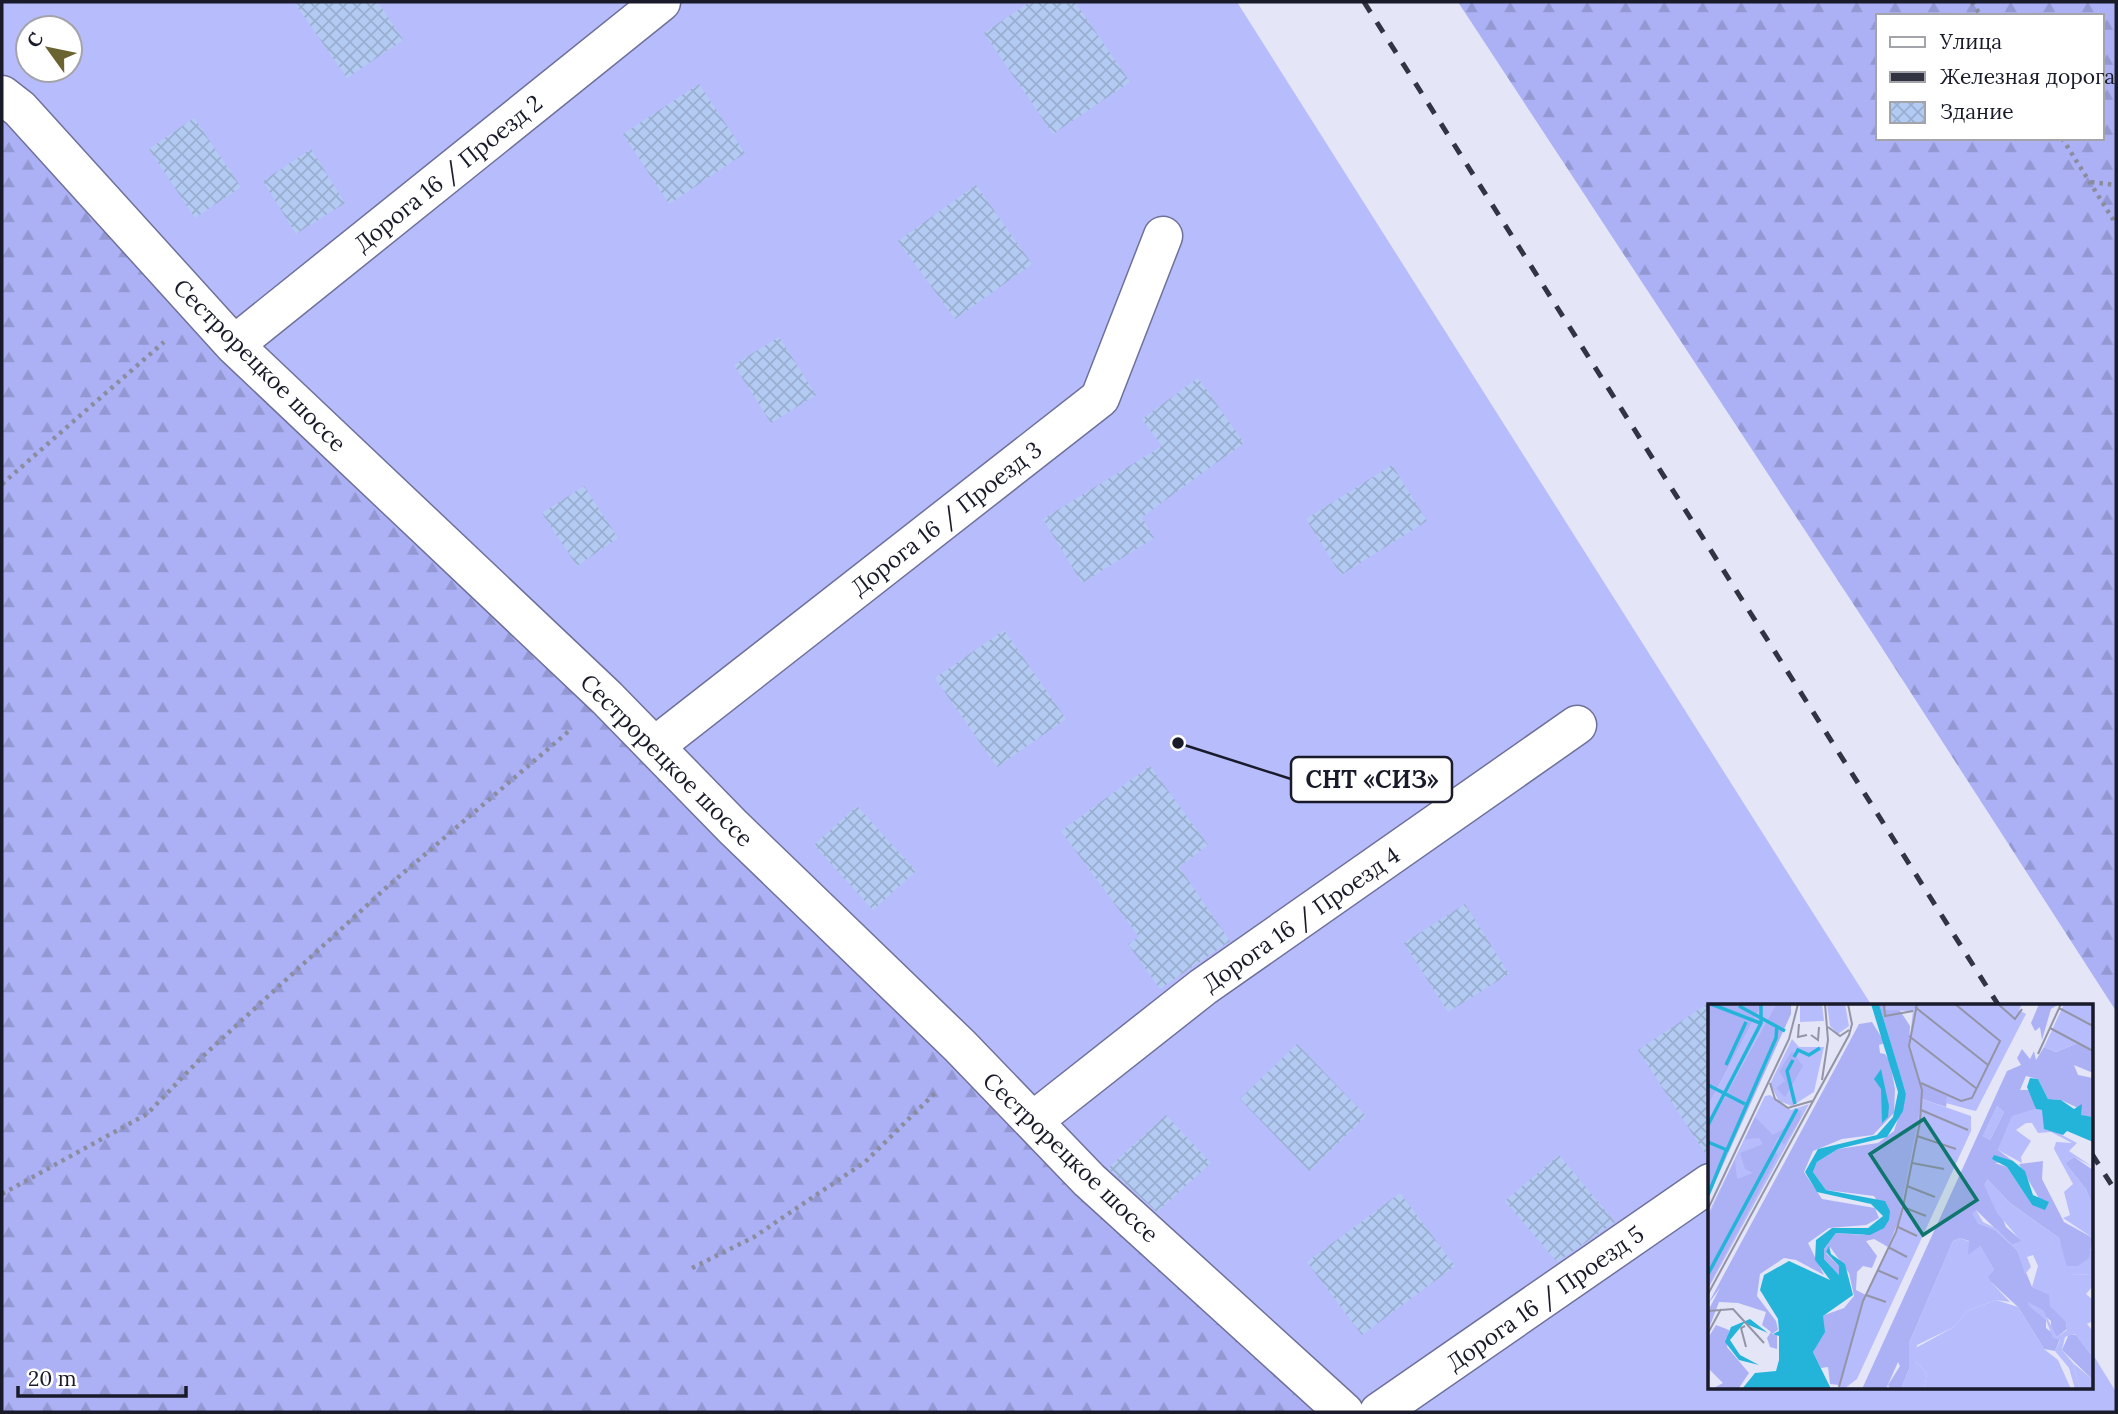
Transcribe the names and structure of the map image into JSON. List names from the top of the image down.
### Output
{
  "streets": {
    "street": [
      "Дорога 16 / Проезд 2",
      "Сестрорецкое шоссе",
      "Дорога 16 / Проезд 3",
      "Дорога 16 / Проезд 4",
      "Дорога 16 / Проезд 5"
    ]
  },
  "crossings": [
    ["Дорога 16 / Проезд 2", "Сестрорецкое шоссе"],
    ["Сестрорецкое шоссе", "Дорога 16 / Проезд 3"],
    ["Сестрорецкое шоссе", "Дорога 16 / Проезд 4"]
  ],
  "places": ["СНТ «СИЗ»"],
  "legend": ["Улица", "Железная дорога", "Здание"],
  "scale_bar": "20 m",
  "north": "top left"
}
